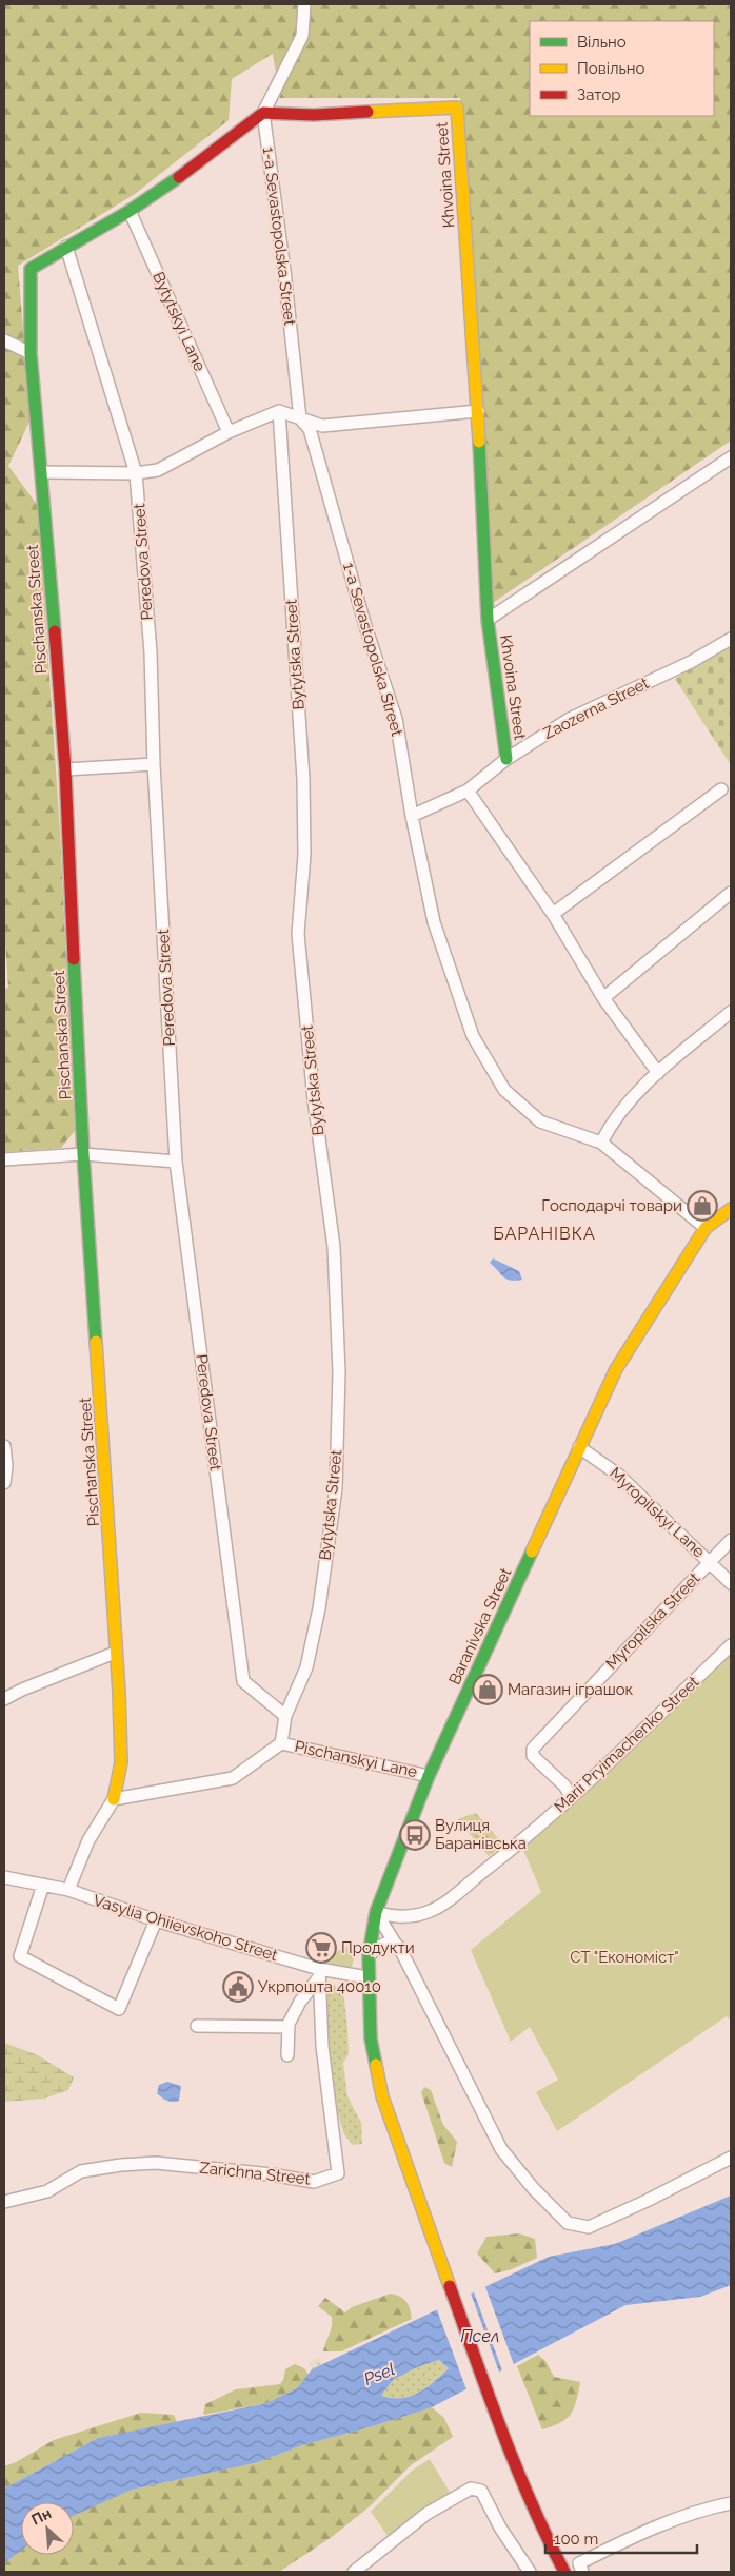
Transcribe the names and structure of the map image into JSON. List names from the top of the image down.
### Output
{
  "streets": {
    "street": [
      "Khvoina Street",
      "1-a Sevastopolska Street",
      "Bytytskyi Lane",
      "Peredova Street",
      "Pischanska Street",
      "Bytytska Street",
      "Zaozerna Street",
      "Myropilskyi Lane",
      "Myropilska Street",
      "Baranivska Street",
      "Marii Pryimachenko Street",
      "Pischanskyi Lane",
      "Vasylia Ohiievskoho Street",
      "Zarichna Street"
    ]
  },
  "crossings": [
    ["Khvoina Street", "1-a Sevastopolska Street"],
    ["Khvoina Street", "Zaozerna Street"],
    ["1-a Sevastopolska Street", "Zaozerna Street"],
    ["1-a Sevastopolska Street", "Baranivska Street"],
    ["Peredova Street", "Pischanska Street"],
    ["Peredova Street", "Bytytska Street"],
    ["Pischanska Street", "Pischanskyi Lane"],
    ["Bytytska Street", "Pischanskyi Lane"],
    ["Myropilskyi Lane", "Myropilska Street"],
    ["Myropilskyi Lane", "Baranivska Street"],
    ["Myropilska Street", "Marii Pryimachenko Street"],
    ["Baranivska Street", "Marii Pryimachenko Street"],
    ["Baranivska Street", "Pischanskyi Lane"],
    ["Baranivska Street", "Vasylia Ohiievskoho Street"],
    ["Vasylia Ohiievskoho Street", "Zarichna Street"]
  ],
  "districts": ["БАРАНІВКА"],
  "water": ["Псел", "Psel"],
  "parks": ["СТ \"Економіст\""],
  "places": {
    "shop": ["Господарчі товари", "Магазин іграшок"],
    "bus stop": ["Вулиця Баранівська"],
    "supermarket": ["Продукти"],
    "public building": ["Укрпошта 40010"]
  },
  "legend": ["Вільно", "Повільно", "Затор"],
  "scale_bar": "100 m",
  "north": "top left"
}
